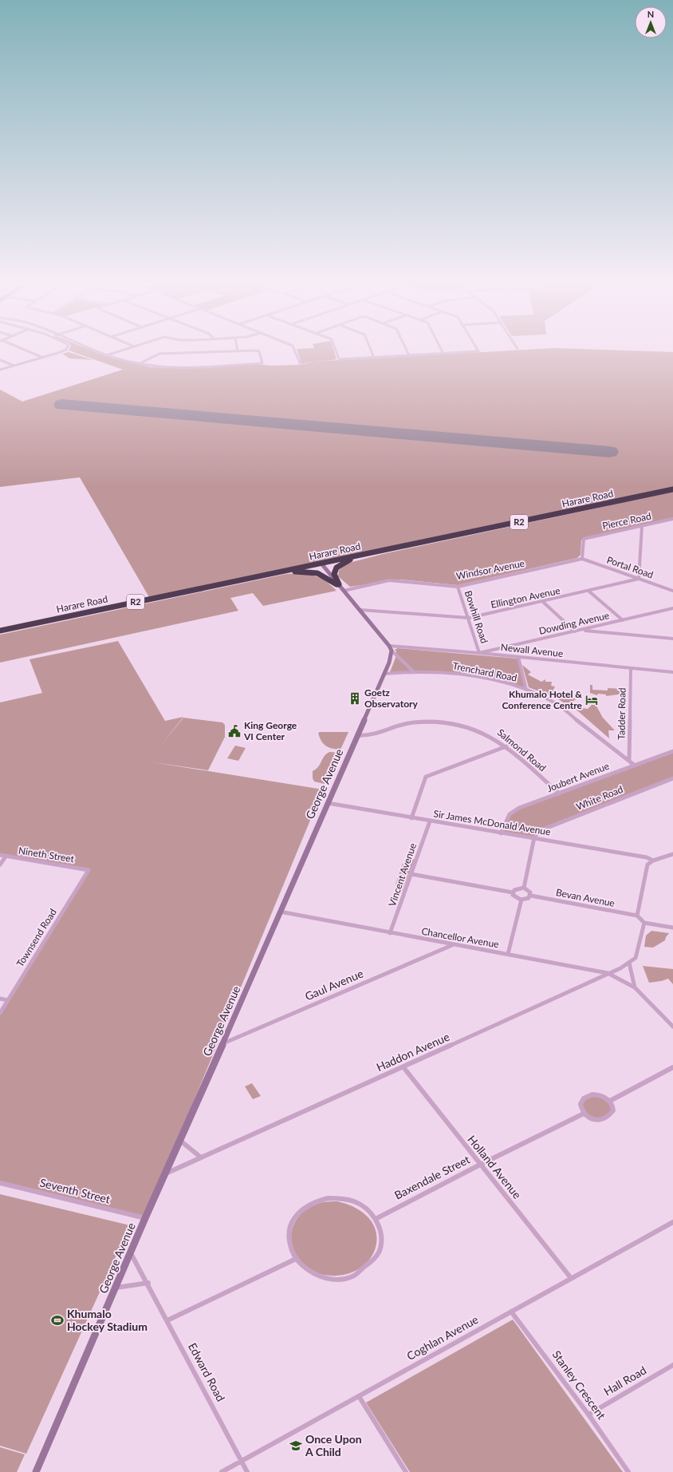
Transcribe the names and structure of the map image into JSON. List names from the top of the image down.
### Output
{
  "streets": {
    "highway": ["Harare Road", "R2"],
    "main road": ["George Avenue"],
    "street": [
      "Pierce Road",
      "Portal Road",
      "Windsor Avenue",
      "Ellington Avenue",
      "Bowhill Road",
      "Dowding Avenue",
      "Newall Avenue",
      "Trenchard Road",
      "Tadder Road",
      "Salmond Road",
      "Joubert Avenue",
      "White Road",
      "Sir James McDonald Avenue",
      "Nineth Street",
      "Vincent Avenue",
      "Bevan Avenue",
      "Townsend Road",
      "Chancellor Avenue",
      "Gaul Avenue",
      "Haddon Avenue",
      "Holland Avenue",
      "Baxendale Street",
      "Seventh Street",
      "Coghlan Avenue",
      "Edward Road",
      "Hall Road",
      "Stanley Crescent"
    ]
  },
  "crossings": [
    ["Pierce Road", "Portal Road"],
    ["Pierce Road", "Windsor Avenue"],
    ["Portal Road", "Windsor Avenue"],
    ["Portal Road", "Ellington Avenue"],
    ["Windsor Avenue", "Bowhill Road"],
    ["Ellington Avenue", "Bowhill Road"],
    ["Bowhill Road", "Dowding Avenue"],
    ["Bowhill Road", "Newall Avenue"],
    ["Dowding Avenue", "Newall Avenue"],
    ["Newall Avenue", "Tadder Road"],
    ["Newall Avenue", "George Avenue"],
    ["Trenchard Road", "Tadder Road"],
    ["Trenchard Road", "Joubert Avenue"],
    ["Trenchard Road", "George Avenue"],
    ["Salmond Road", "Joubert Avenue"],
    ["Salmond Road", "George Avenue"],
    ["Joubert Avenue", "Sir James McDonald Avenue"],
    ["George Avenue", "Sir James McDonald Avenue"],
    ["George Avenue", "Chancellor Avenue"],
    ["George Avenue", "Gaul Avenue"],
    ["George Avenue", "Haddon Avenue"],
    ["George Avenue", "Seventh Street"],
    ["George Avenue", "Edward Road"],
    ["White Road", "Sir James McDonald Avenue"],
    ["Sir James McDonald Avenue", "Vincent Avenue"],
    ["Nineth Street", "Townsend Road"],
    ["Vincent Avenue", "Chancellor Avenue"],
    ["Chancellor Avenue", "Gaul Avenue"],
    ["Chancellor Avenue", "Haddon Avenue"],
    ["Haddon Avenue", "Holland Avenue"],
    ["Holland Avenue", "Baxendale Street"],
    ["Holland Avenue", "Coghlan Avenue"],
    ["Coghlan Avenue", "Edward Road"],
    ["Coghlan Avenue", "Stanley Crescent"],
    ["Hall Road", "Stanley Crescent"]
  ],
  "places": {
    "building": ["Goetz Observatory"],
    "hotel": ["Khumalo Hotel & Conference Centre"],
    "public building": ["King George VI Center"],
    "sports": ["Khumalo Hockey Stadium"],
    "school or university": ["Once Upon A Child"]
  },
  "north": "top"
}
